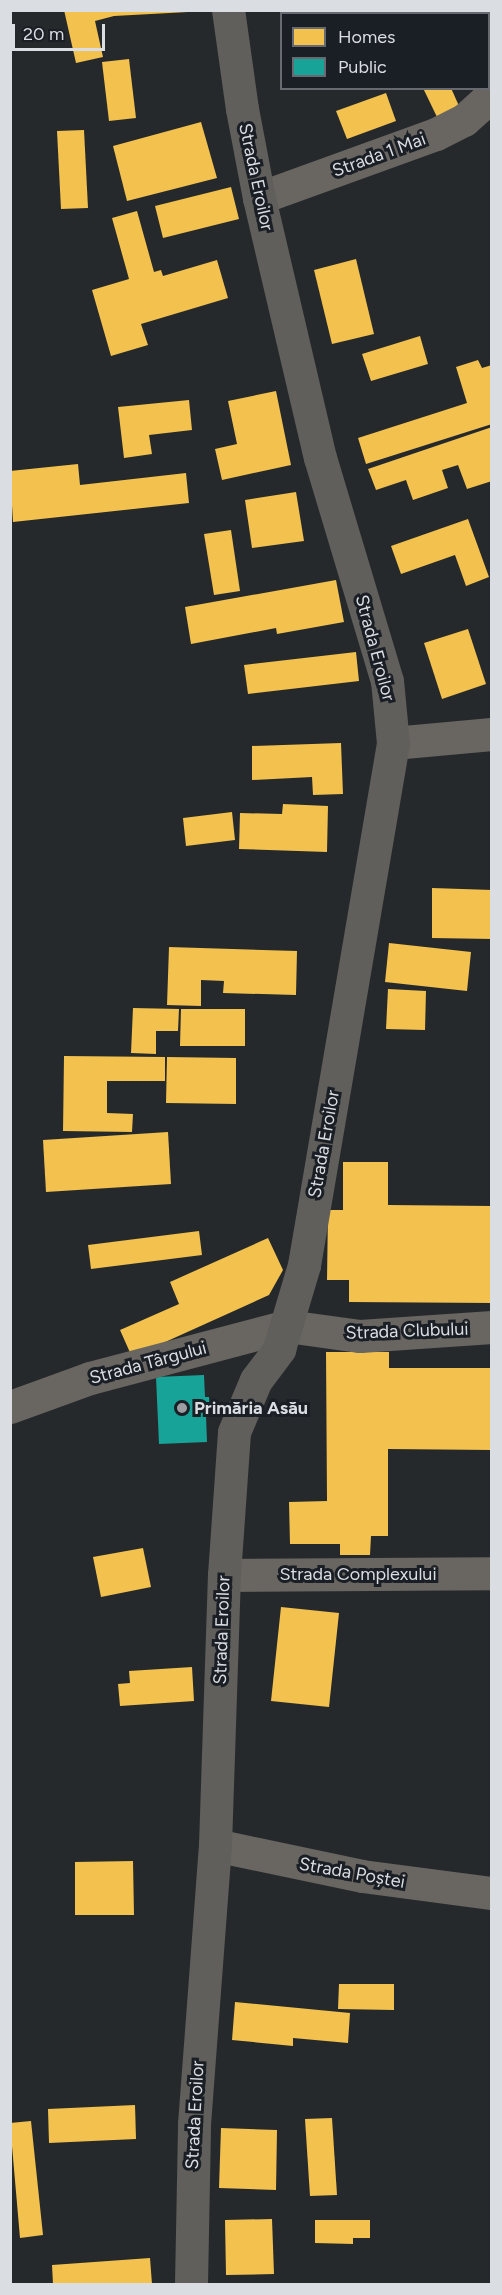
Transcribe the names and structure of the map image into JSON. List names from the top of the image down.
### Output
{
  "streets": {
    "main road": ["Strada Eroilor"],
    "street": [
      "Strada 1 Mai",
      "Strada Clubului",
      "Strada Târgului",
      "Strada Complexului",
      "Strada Poștei"
    ]
  },
  "crossings": [
    ["Strada 1 Mai", "Strada Eroilor"],
    ["Strada Eroilor", "Strada Clubului"],
    ["Strada Eroilor", "Strada Târgului"],
    ["Strada Eroilor", "Strada Complexului"],
    ["Strada Eroilor", "Strada Poștei"],
    ["Strada Clubului", "Strada Târgului"]
  ],
  "places": ["Primăria Asău"],
  "legend": ["Homes", "Public"],
  "scale_bar": "20 m"
}
